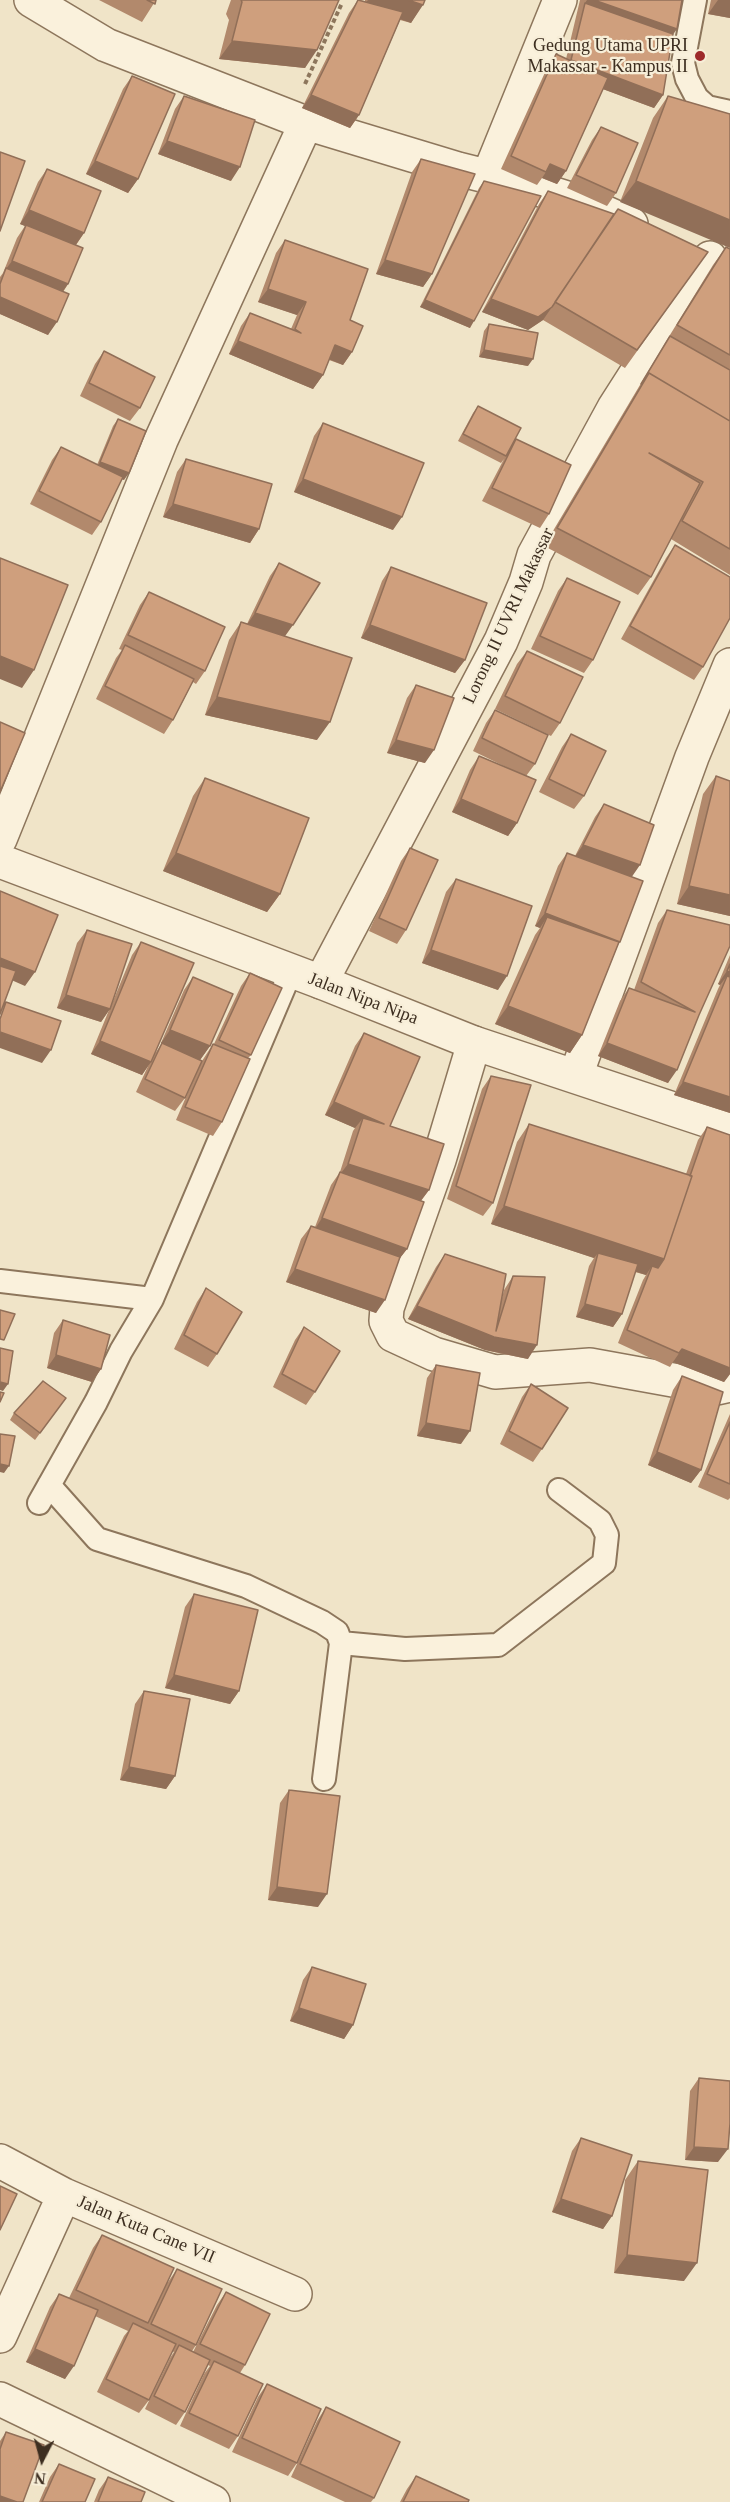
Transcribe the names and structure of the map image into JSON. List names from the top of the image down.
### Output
{
  "streets": {
    "street": ["Lorong II UVRI Makassar", "Jalan Nipa Nipa", "Jalan Kuta Cane VII"]
  },
  "crossings": [
    ["Lorong II UVRI Makassar", "Jalan Nipa Nipa"]
  ],
  "places": ["Gedung Utama UPRI Makassar - Kampus II"],
  "north": "bottom"
}
